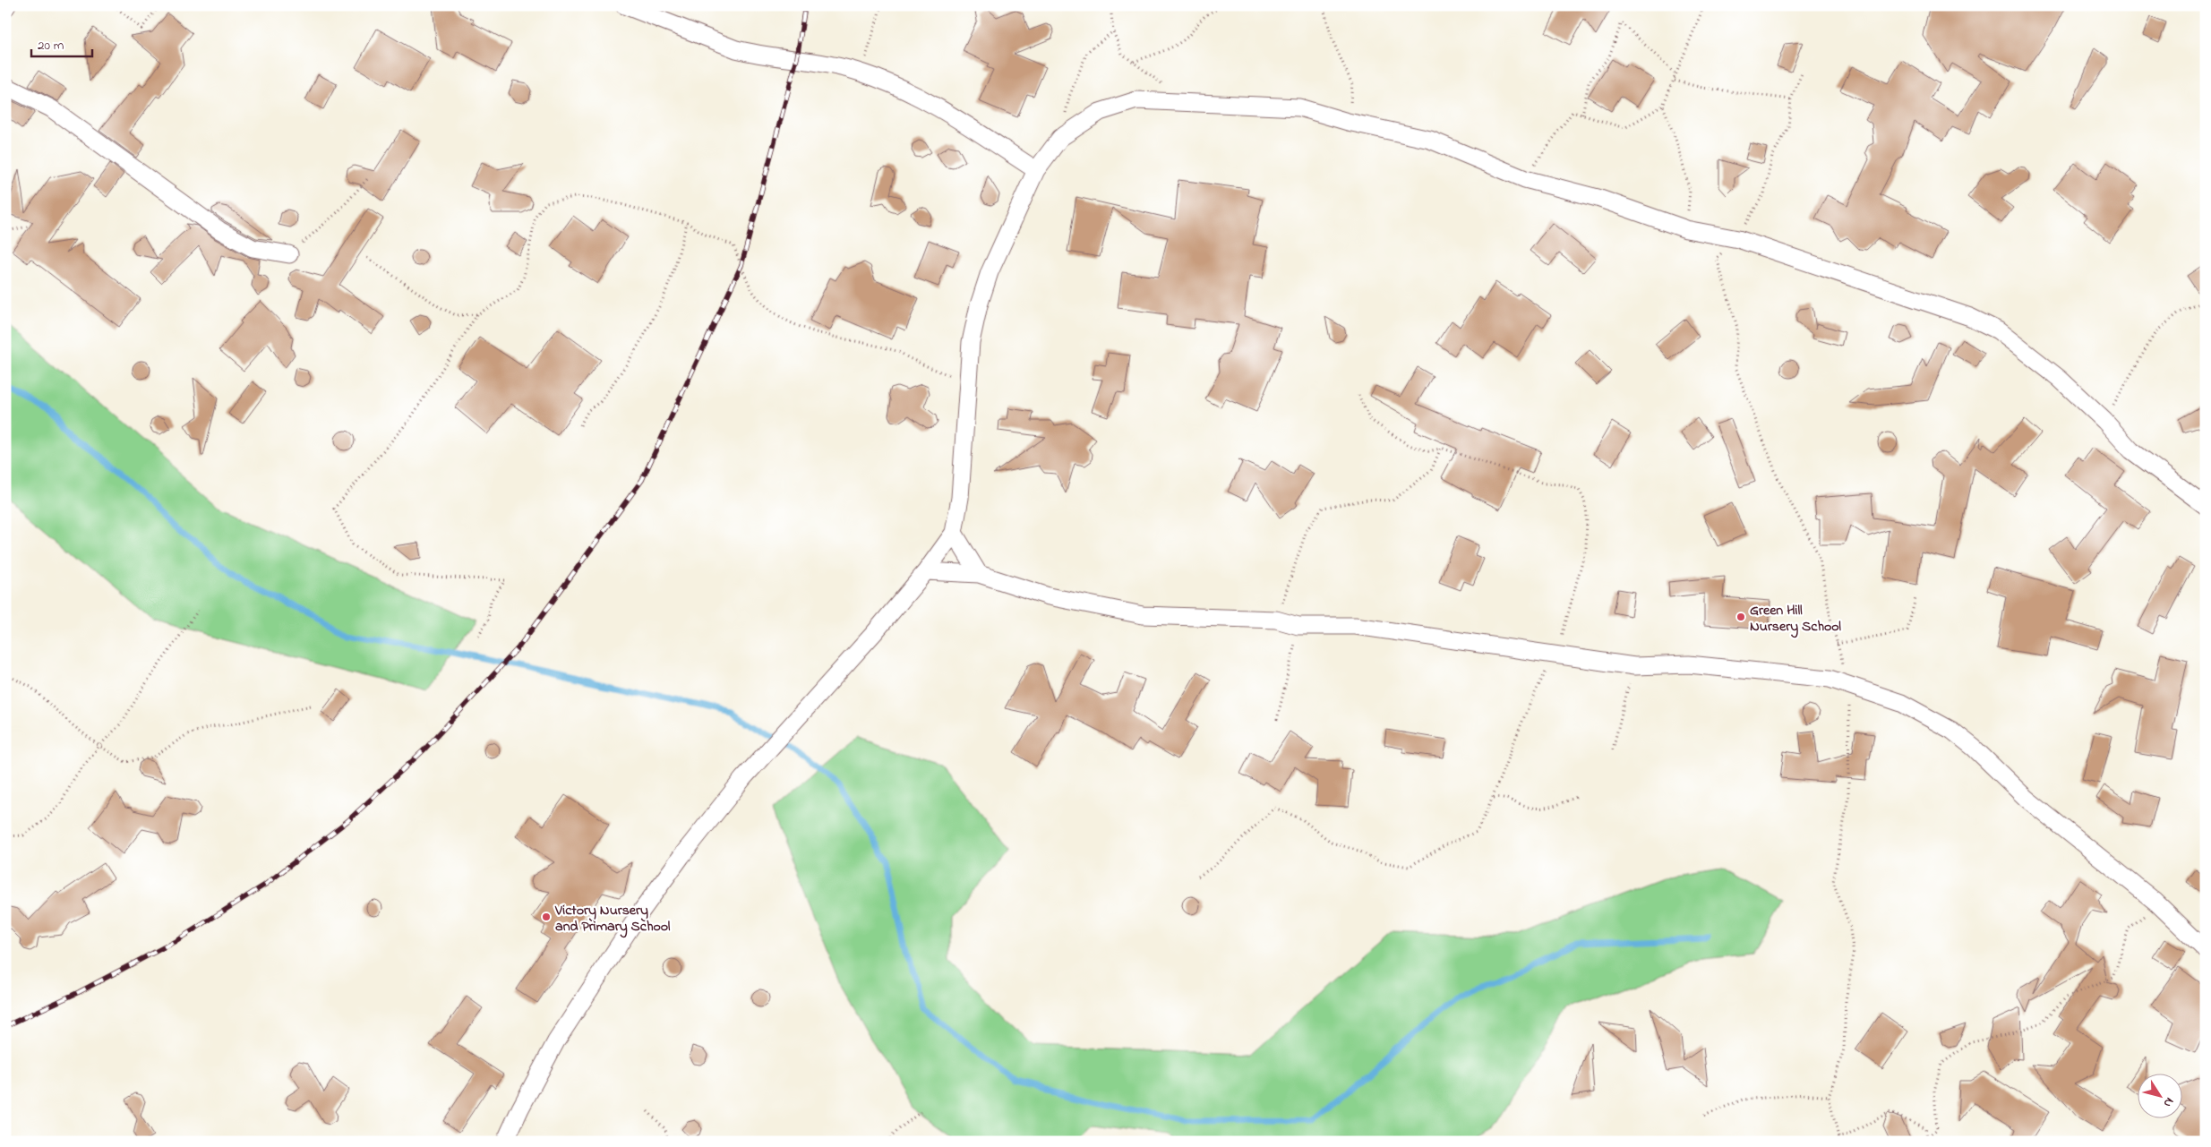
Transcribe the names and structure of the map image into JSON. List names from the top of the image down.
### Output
{
  "places": ["Green Hill Nursery School", "Victory Nursery and Primary School"],
  "scale_bar": "20 m",
  "north": "bottom right"
}
